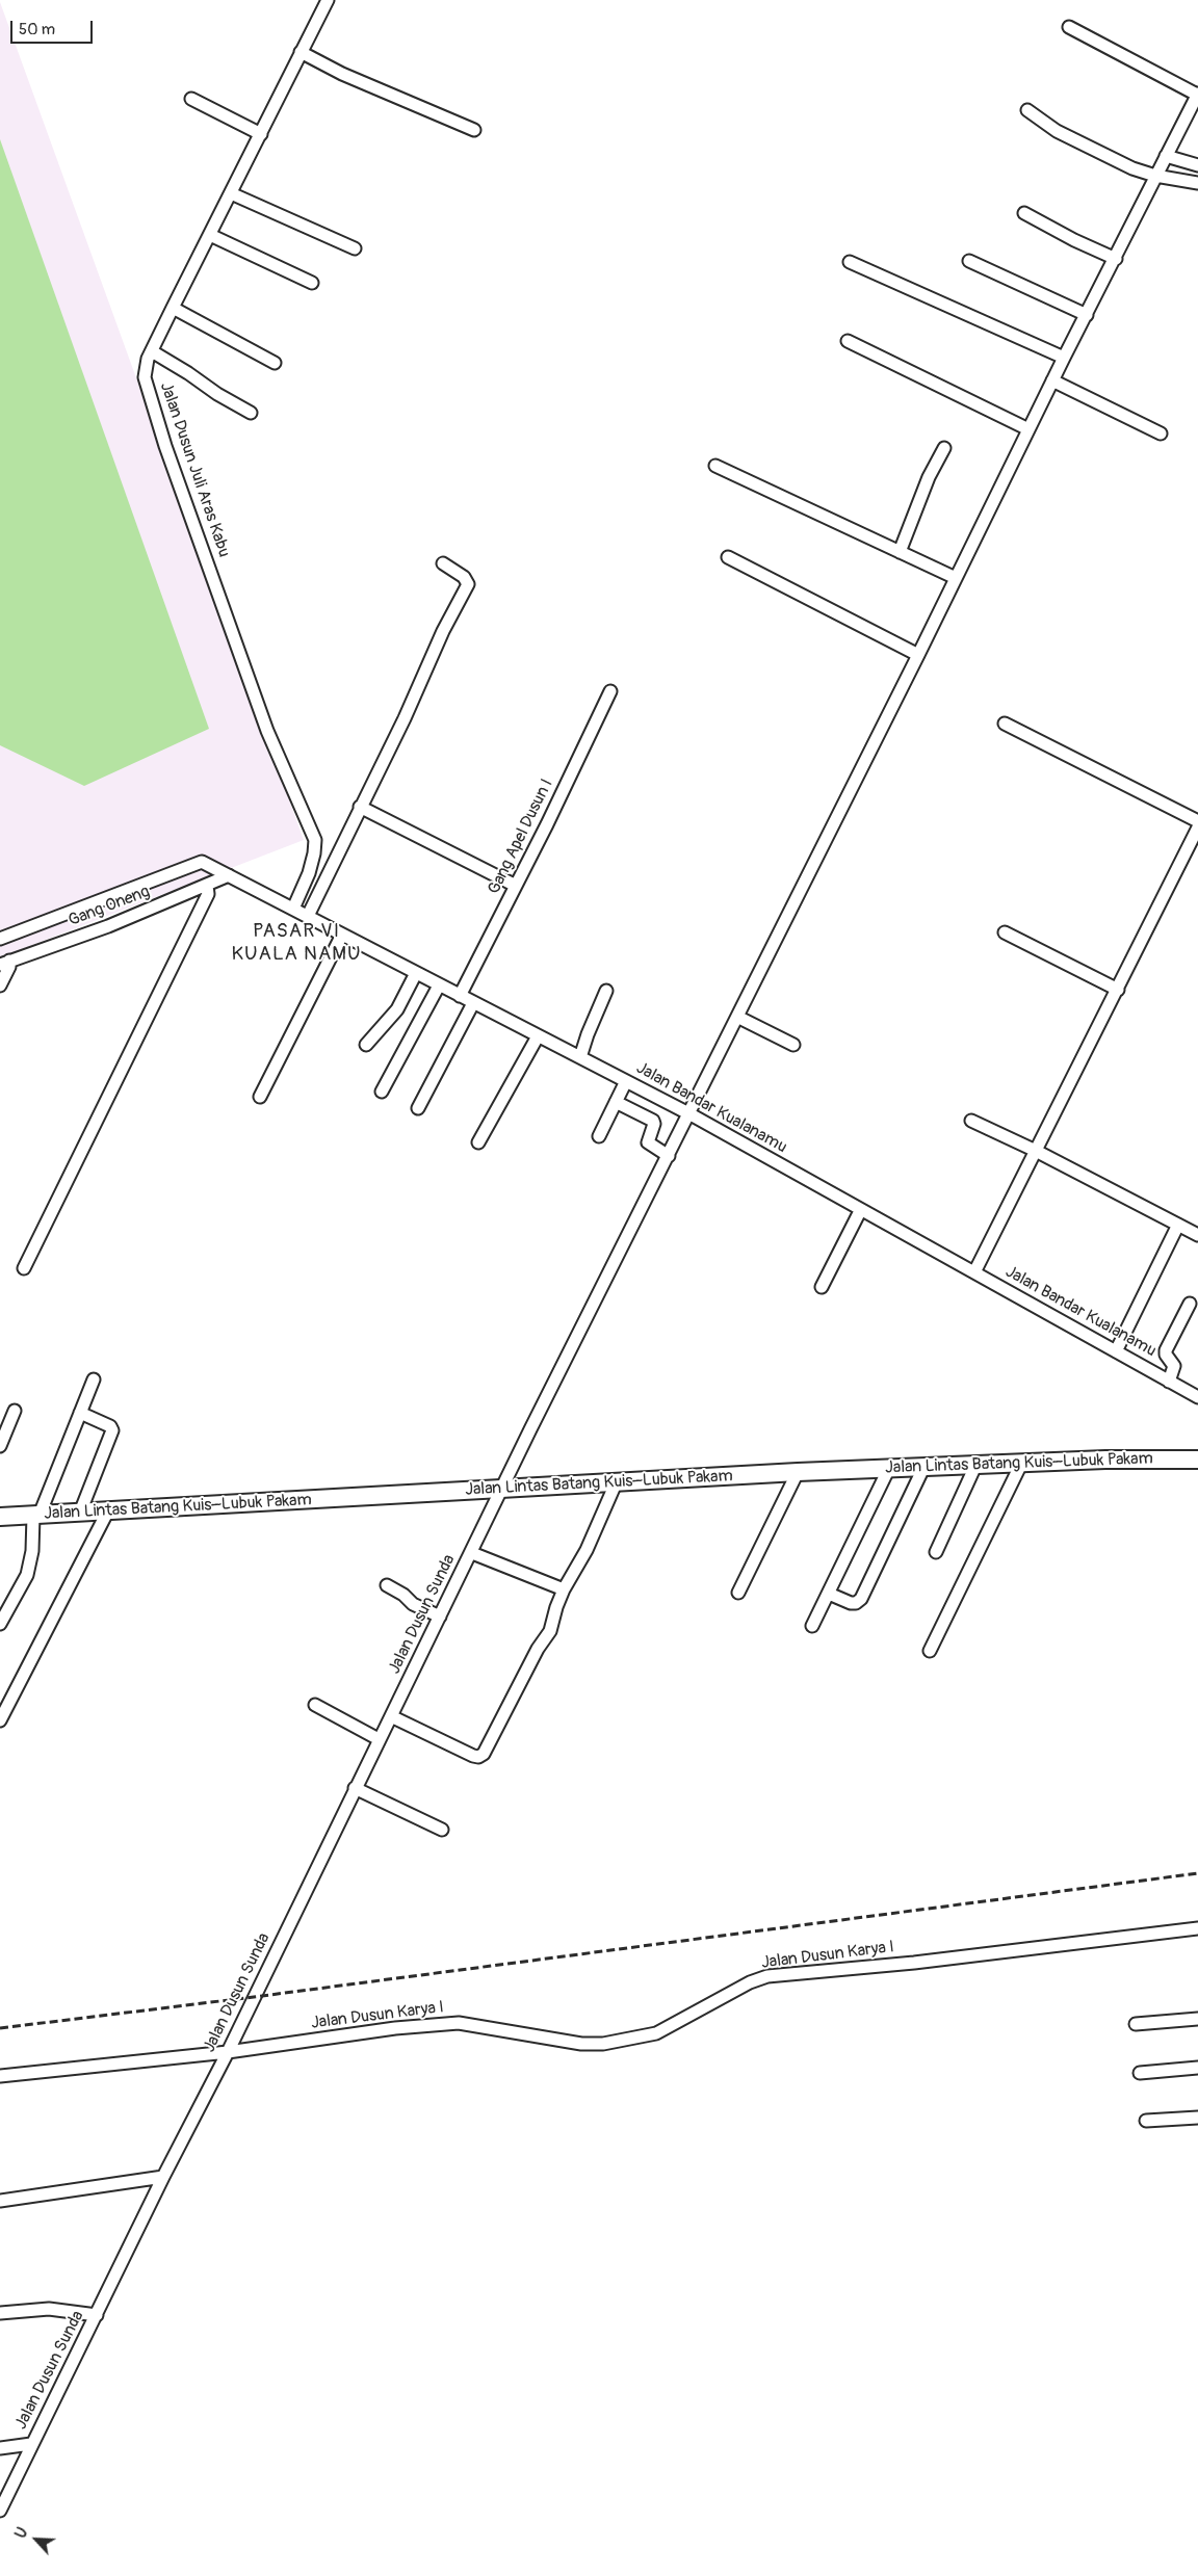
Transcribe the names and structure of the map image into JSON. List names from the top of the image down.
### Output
{
  "streets": {
    "highway": ["Jalan Lintas Batang Kuis–Lubuk Pakam"],
    "street": [
      "Jalan Dusun Juli Aras Kabu",
      "Gang Apel Dusun I",
      "Gang Oneng",
      "Jalan Bandar Kualanamu",
      "Jalan Dusun Sunda",
      "Jalan Dusun Karya I"
    ]
  },
  "crossings": [
    ["Jalan Dusun Juli Aras Kabu", "Jalan Bandar Kualanamu"],
    ["Gang Apel Dusun I", "Jalan Bandar Kualanamu"],
    ["Gang Oneng", "Jalan Bandar Kualanamu"],
    ["Jalan Bandar Kualanamu", "Jalan Dusun Sunda"],
    ["Jalan Lintas Batang Kuis–Lubuk Pakam", "Jalan Dusun Sunda"],
    ["Jalan Dusun Sunda", "Jalan Dusun Karya I"]
  ],
  "districts": ["PASAR VI KUALA NAMU"],
  "scale_bar": "50 m",
  "north": "top left"
}
